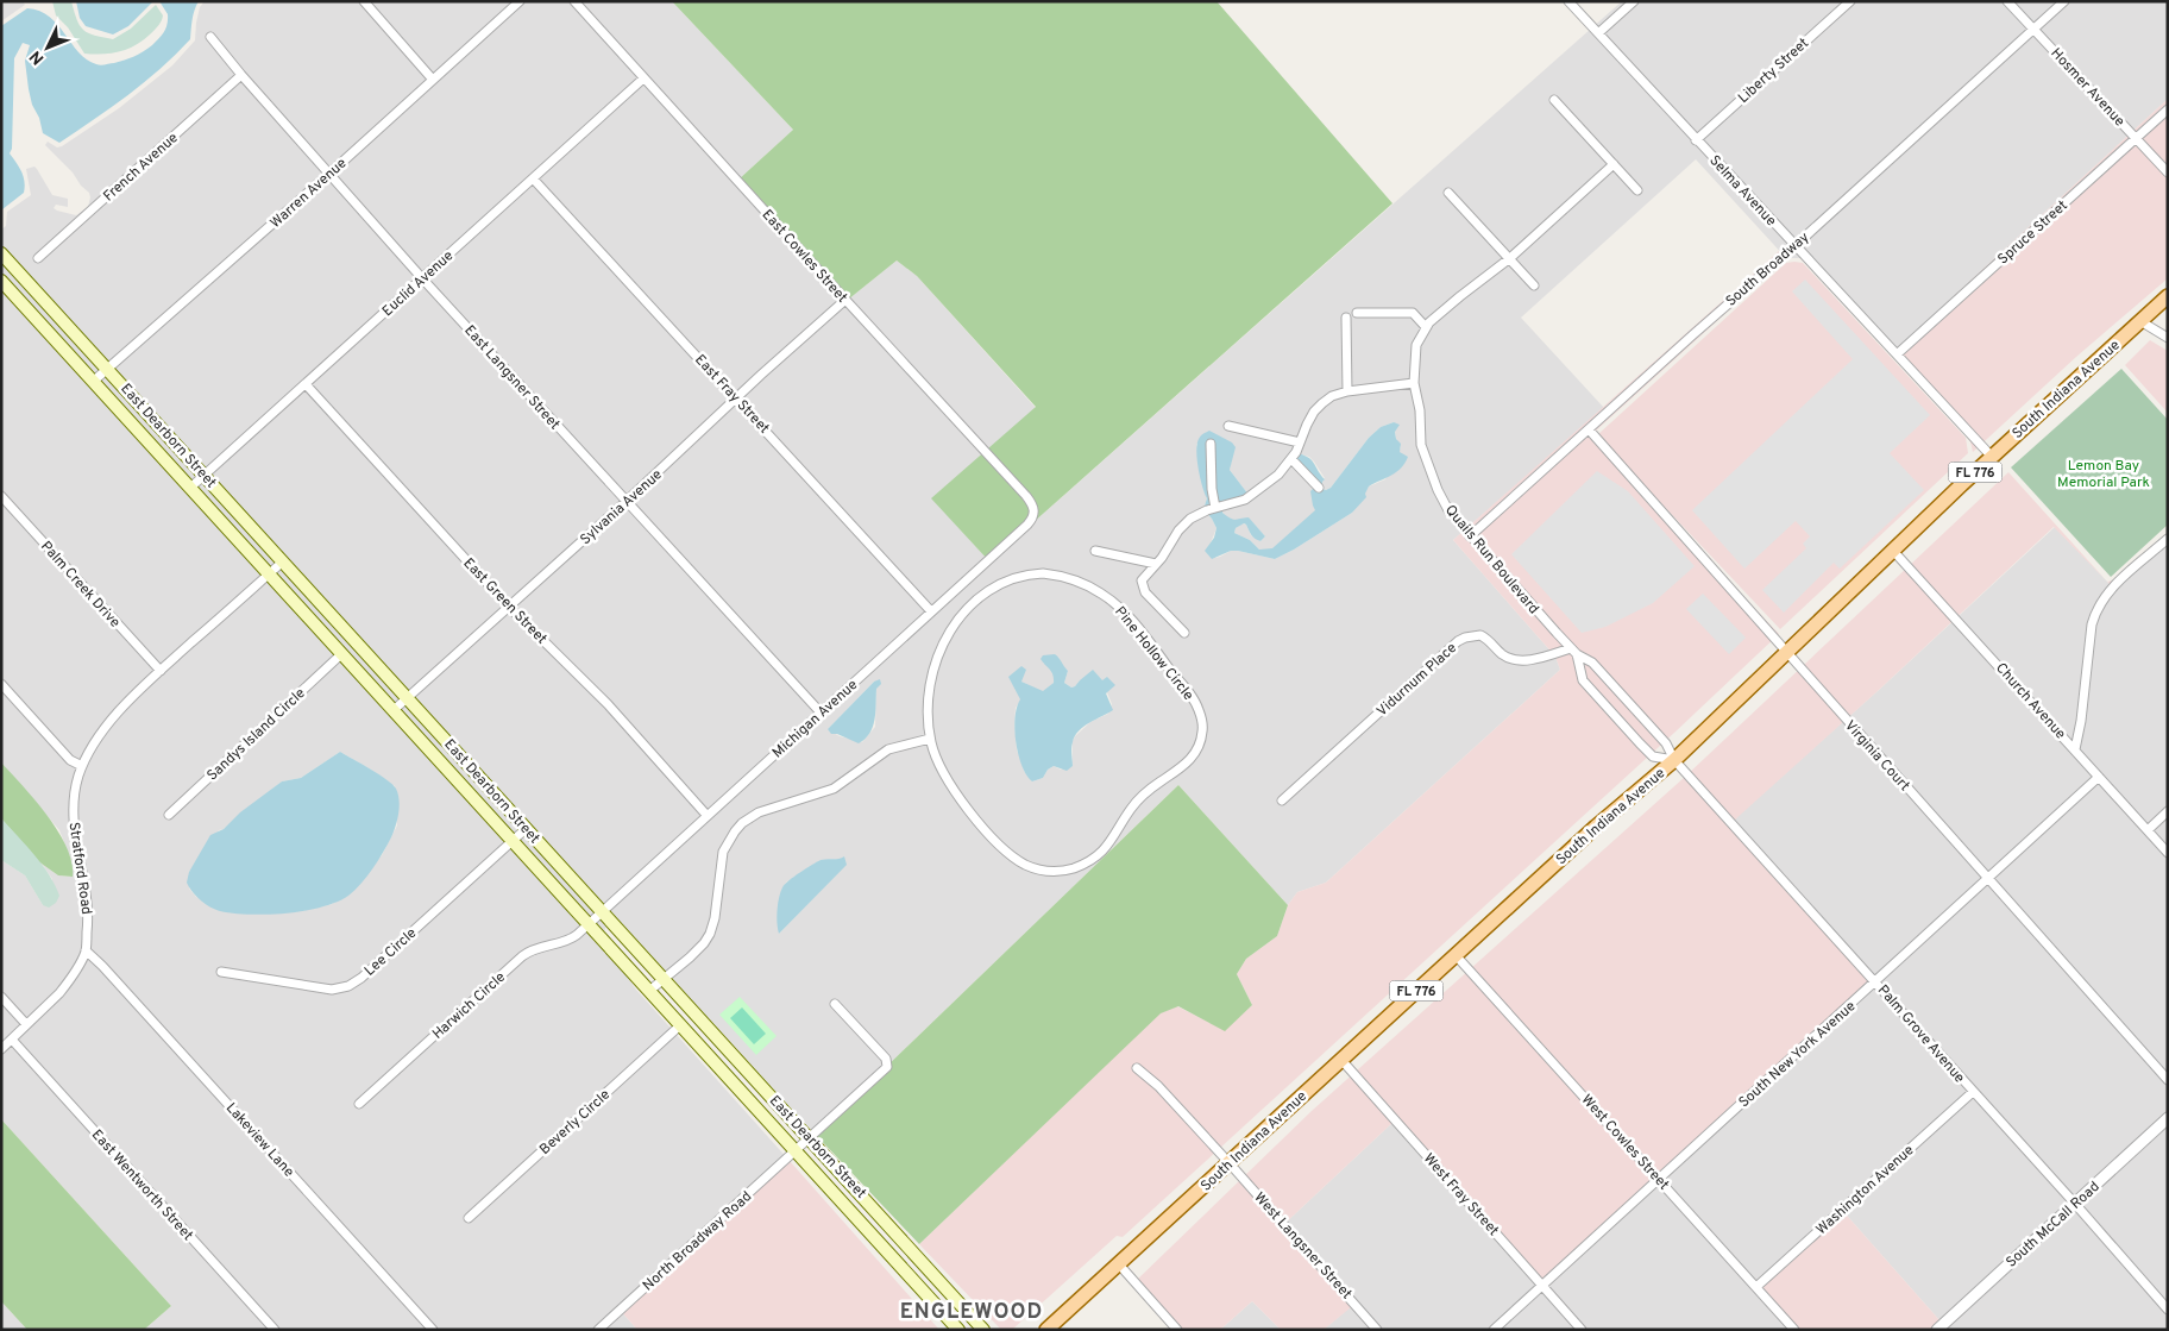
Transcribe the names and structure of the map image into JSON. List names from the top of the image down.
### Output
{
  "streets": {
    "main road": ["South Indiana Avenue", "East Dearborn Street", "FL 776"],
    "street": [
      "Liberty Street",
      "Hosmer Avenue",
      "French Avenue",
      "Selma Avenue",
      "Warren Avenue",
      "Spruce Street",
      "East Cowles Street",
      "South Broadway",
      "Euclid Avenue",
      "East Langsner Street",
      "East Fray Street",
      "Sylvania Avenue",
      "Quails Run Boulevard",
      "Palm Creek Drive",
      "East Green Street",
      "Pine Hollow Circle",
      "Vidurnum Place",
      "Church Avenue",
      "Michigan Avenue",
      "Sandys Island Circle",
      "Virginia Court",
      "Stratford Road",
      "Lee Circle",
      "Harwich Circle",
      "Palm Grove Avenue",
      "South New York Avenue",
      "Beverly Circle",
      "Lakeview Lane",
      "West Cowles Street",
      "East Wentworth Street",
      "Washington Avenue",
      "West Fray Street",
      "South McCall Road",
      "North Broadway Road",
      "West Langsner Street"
    ]
  },
  "crossings": [
    ["Liberty Street", "Selma Avenue"],
    ["Hosmer Avenue", "Spruce Street"],
    ["Hosmer Avenue", "South Broadway"],
    ["French Avenue", "East Langsner Street"],
    ["Selma Avenue", "Spruce Street"],
    ["Selma Avenue", "South Broadway"],
    ["Selma Avenue", "South Indiana Avenue"],
    ["Warren Avenue", "East Langsner Street"],
    ["Warren Avenue", "East Dearborn Street"],
    ["East Cowles Street", "Euclid Avenue"],
    ["East Cowles Street", "Sylvania Avenue"],
    ["East Cowles Street", "Michigan Avenue"],
    ["South Broadway", "Quails Run Boulevard"],
    ["South Broadway", "Virginia Court"],
    ["Euclid Avenue", "East Langsner Street"],
    ["Euclid Avenue", "East Fray Street"],
    ["Euclid Avenue", "East Dearborn Street"],
    ["Euclid Avenue", "East Green Street"],
    ["East Langsner Street", "Sylvania Avenue"],
    ["East Langsner Street", "Michigan Avenue"],
    ["South Indiana Avenue", "Quails Run Boulevard"],
    ["South Indiana Avenue", "Church Avenue"],
    ["South Indiana Avenue", "Virginia Court"],
    ["South Indiana Avenue", "Palm Grove Avenue"],
    ["South Indiana Avenue", "West Cowles Street"],
    ["South Indiana Avenue", "West Fray Street"],
    ["South Indiana Avenue", "West Langsner Street"],
    ["East Fray Street", "Sylvania Avenue"],
    ["East Fray Street", "Michigan Avenue"],
    ["East Dearborn Street", "Sylvania Avenue"],
    ["East Dearborn Street", "Michigan Avenue"],
    ["East Dearborn Street", "Sandys Island Circle"],
    ["East Dearborn Street", "Stratford Road"],
    ["East Dearborn Street", "Lee Circle"],
    ["East Dearborn Street", "Harwich Circle"],
    ["East Dearborn Street", "Beverly Circle"],
    ["East Dearborn Street", "North Broadway Road"],
    ["Sylvania Avenue", "East Green Street"],
    ["Quails Run Boulevard", "Vidurnum Place"],
    ["Quails Run Boulevard", "Palm Grove Avenue"],
    ["Palm Creek Drive", "Stratford Road"],
    ["East Green Street", "Michigan Avenue"],
    ["Church Avenue", "South New York Avenue"],
    ["Michigan Avenue", "Harwich Circle"],
    ["Virginia Court", "South New York Avenue"],
    ["Stratford Road", "Lakeview Lane"],
    ["Stratford Road", "East Wentworth Street"],
    ["Palm Grove Avenue", "South New York Avenue"],
    ["Palm Grove Avenue", "Washington Avenue"],
    ["Palm Grove Avenue", "South McCall Road"],
    ["South New York Avenue", "West Cowles Street"],
    ["South New York Avenue", "West Fray Street"],
    ["West Cowles Street", "Washington Avenue"]
  ],
  "districts": ["ENGLEWOOD"],
  "parks": ["Lemon Bay Memorial Park"],
  "north": "bottom left"
}
